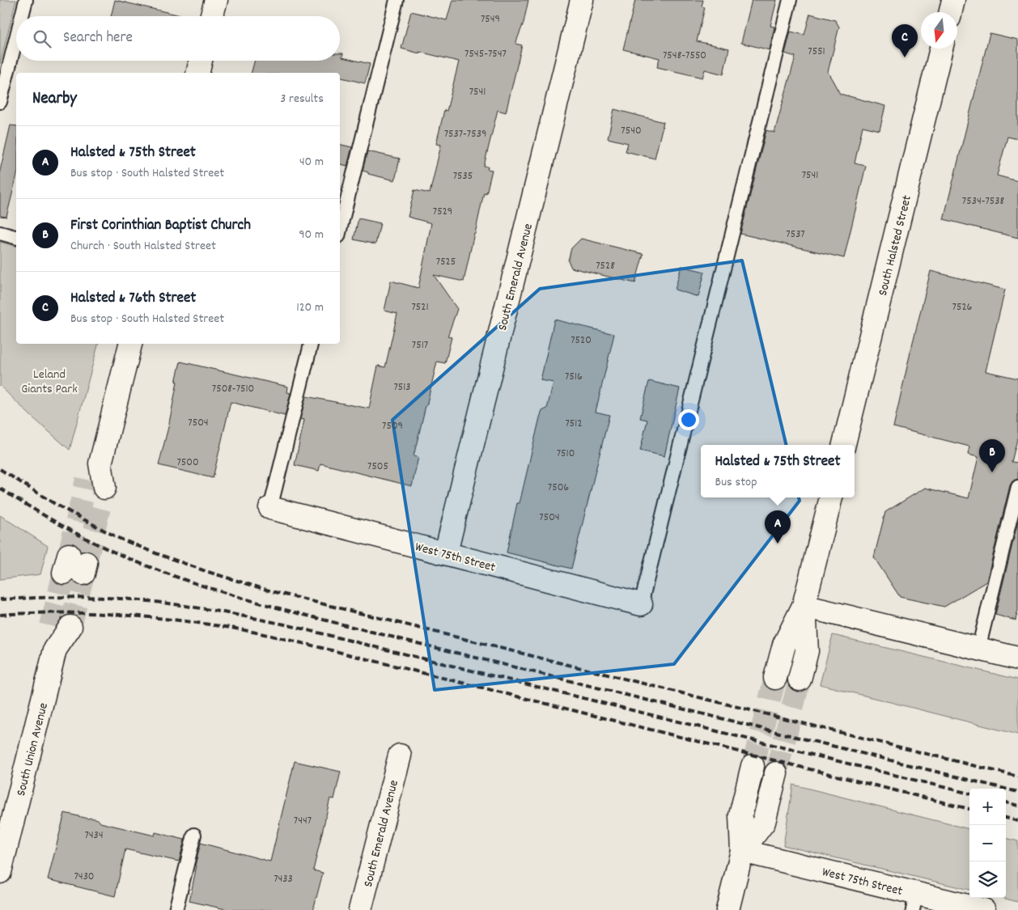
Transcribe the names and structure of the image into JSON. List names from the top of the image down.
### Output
{
  "streets": {
    "street": [
      "South Halsted Street",
      "South Emerald Avenue",
      "West 75th Street",
      "South Union Avenue"
    ]
  },
  "crossings": [
    ["South Emerald Avenue", "West 75th Street"]
  ],
  "parks": ["Leland Giants Park"],
  "house_numbers": [
    "7549",
    "7551",
    "7545-7547",
    "7548-7550",
    "7541",
    "7540",
    "7537-7539",
    "7541",
    "7535",
    "7534-7538",
    "7529",
    "7537",
    "7525",
    "7528",
    "7521",
    "7526",
    "7520",
    "7517",
    "7516",
    "7513",
    "7508-7510",
    "7504",
    "7512",
    "7509",
    "7510",
    "7500",
    "7505",
    "7506",
    "7504",
    "7447",
    "7434",
    "7430",
    "7433"
  ],
  "north": "bottom",
  "page": {
    "search": "Search here",
    "pins": ["C", "B", "A"],
    "heading": ["Nearby", "3 results"],
    "list": [
      {
        "mark": "A",
        "name": "Halsted & 75th Street",
        "note": "Bus stop · South Halsted Street",
        "value": "40 m"
      },
      {
        "mark": "B",
        "name": "First Corinthian Baptist Church",
        "note": "Church · South Halsted Street",
        "value": "90 m"
      },
      {
        "mark": "C",
        "name": "Halsted & 76th Street",
        "note": "Bus stop · South Halsted Street",
        "value": "120 m"
      }
    ],
    "popup": ["Halsted & 75th Street", "Bus stop"],
    "map_buttons": ["+", "−"]
  }
}
